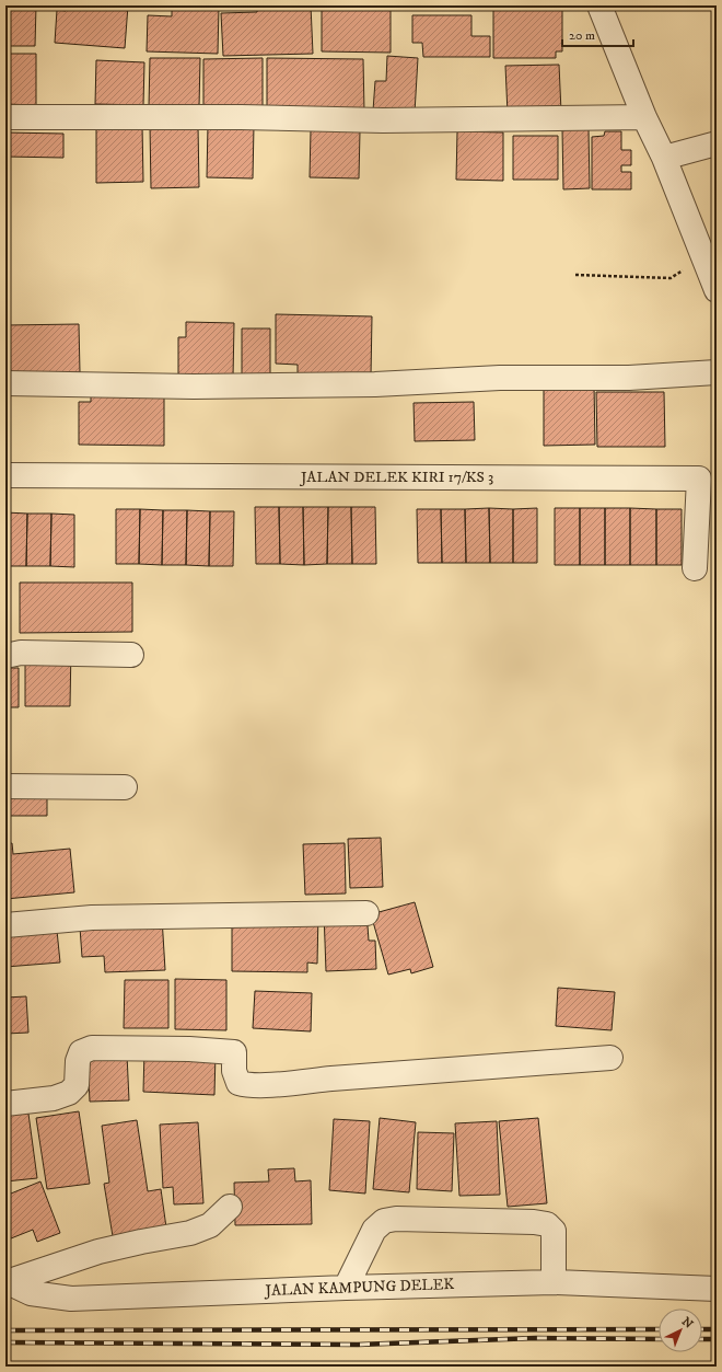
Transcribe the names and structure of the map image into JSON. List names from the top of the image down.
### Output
{
  "streets": {
    "street": ["JALAN DELEK KIRI 17/KS 3", "JALAN KAMPUNG DELEK"]
  },
  "scale_bar": "20 m",
  "north": "top right"
}
